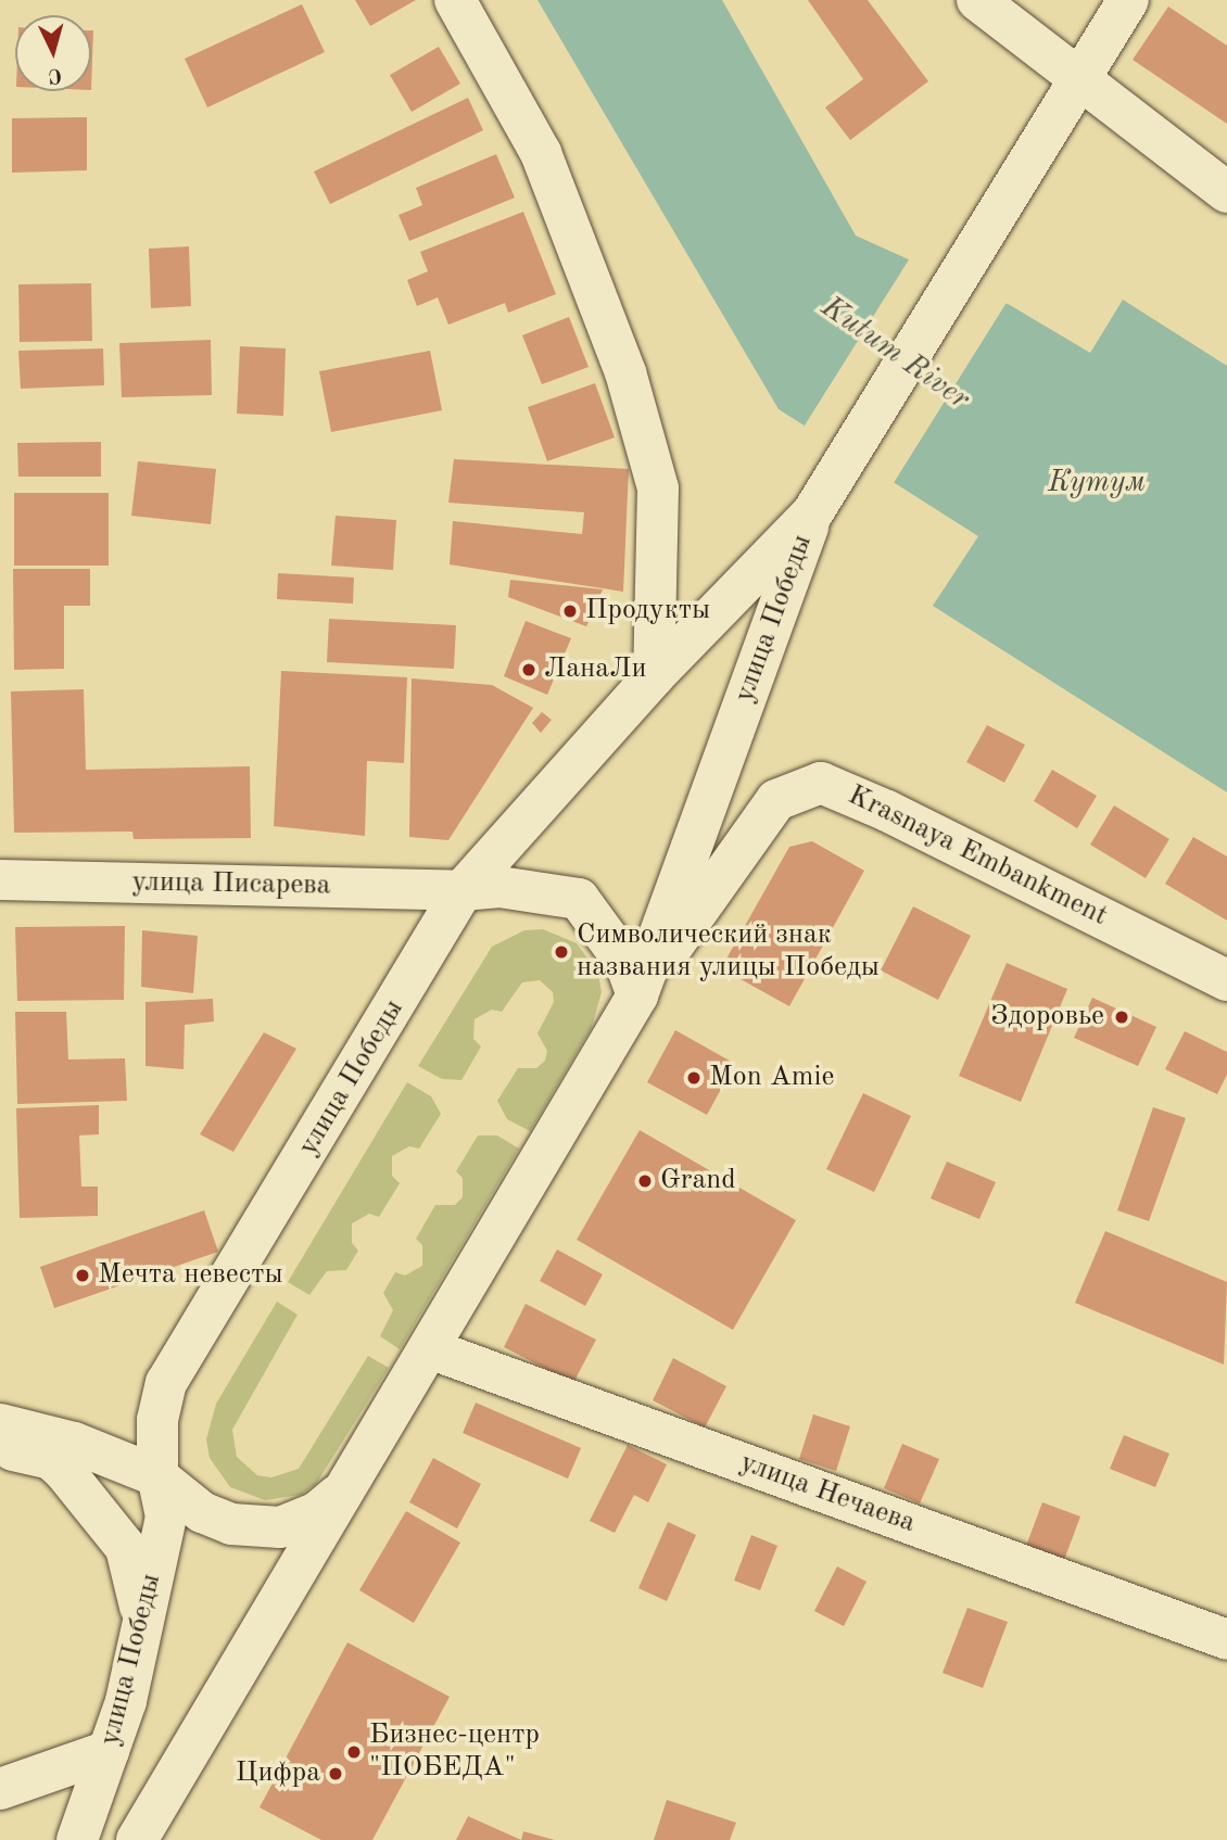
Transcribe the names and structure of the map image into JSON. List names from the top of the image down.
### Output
{
  "streets": {
    "main road": ["улица Победы", "Krasnaya Embankment"],
    "street": ["улица Писарева", "улица Нечаева"]
  },
  "crossings": [
    ["улица Победы", "Krasnaya Embankment"],
    ["улица Победы", "улица Писарева"],
    ["улица Победы", "улица Нечаева"]
  ],
  "water": ["Kutum River", "Кутум"],
  "places": [
    "Продукты",
    "ЛанаЛи",
    "Символический знак названия улицы Победы",
    "Здоровье",
    "Mon Amie",
    "Grand",
    "Мечта невесты",
    "Бизнес-центр \"ПОБЕДА\"",
    "Цифра"
  ],
  "north": "bottom"
}
